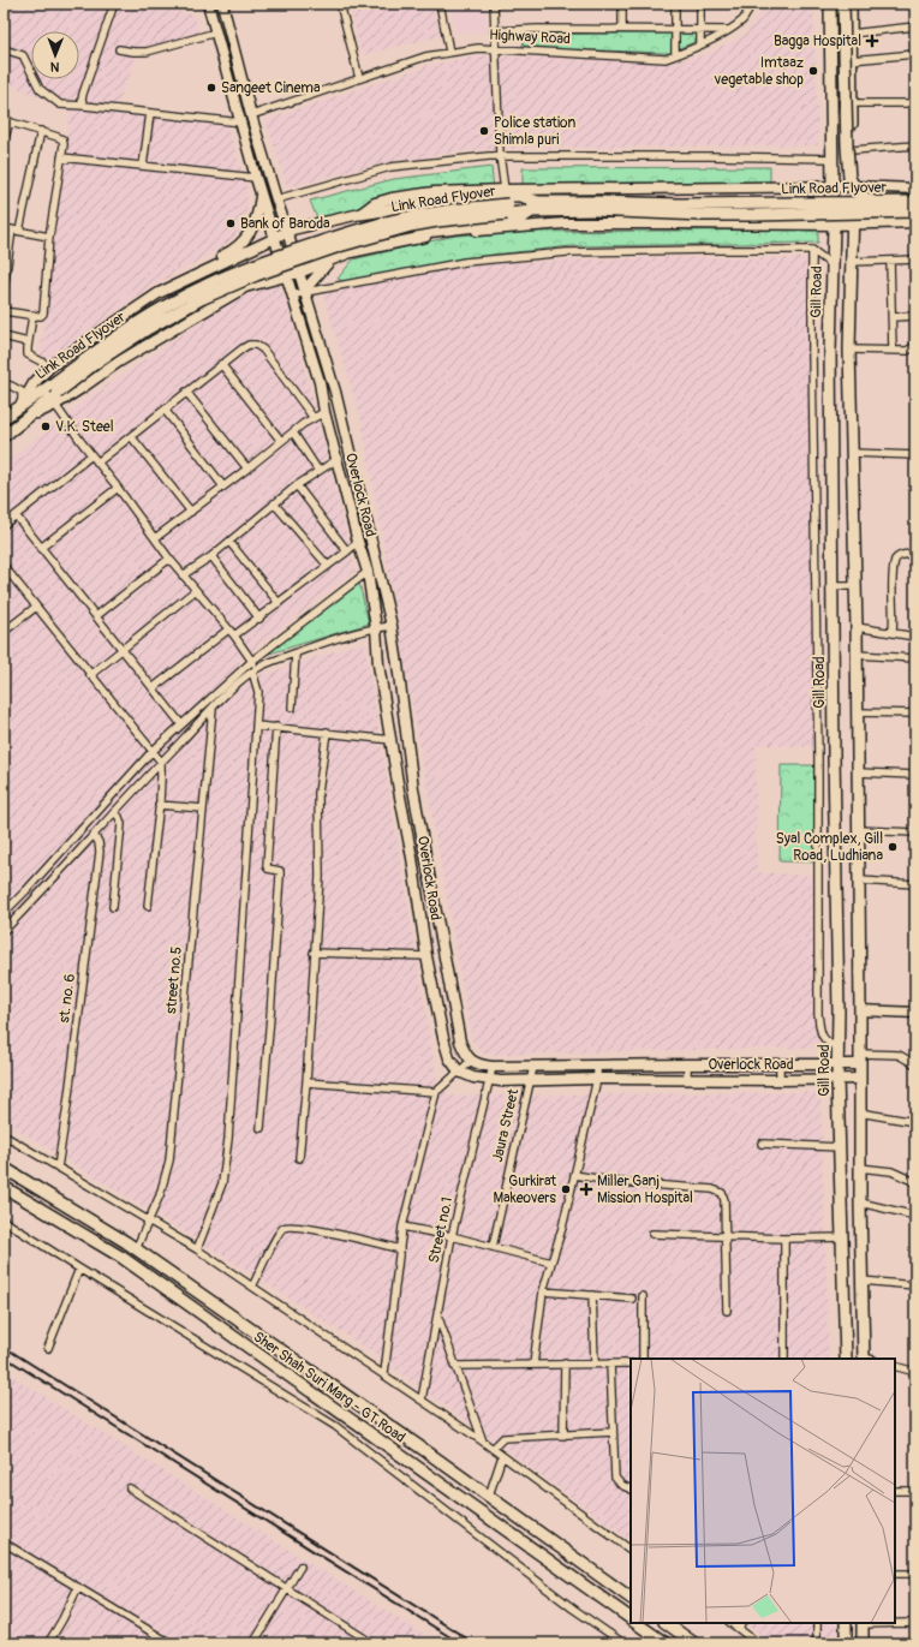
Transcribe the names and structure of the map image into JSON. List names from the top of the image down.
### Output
{
  "streets": {
    "main road": ["Link Road Flyover", "Gill Road", "Sher Shah Suri Marg - GT Road"],
    "street": [
      "Highway Road",
      "Overlock Road",
      "street no.5",
      "st. no. 6",
      "Jaura Street",
      "Street no.1"
    ]
  },
  "crossings": [
    ["Highway Road", "Overlock Road"],
    ["Gill Road", "Overlock Road"],
    ["Overlock Road", "Jaura Street"],
    ["Overlock Road", "Street no.1"],
    ["street no.5", "Sher Shah Suri Marg - GT Road"]
  ],
  "places": {
    "health": ["Bagga Hospital", "Miller Ganj Mission Hospital"],
    "other": [
      "Imtaaz vegetable shop",
      "Sangeet Cinema",
      "Police station Shimla puri",
      "Bank of Baroda",
      "V.K. Steel",
      "Syal Complex, Gill Road, Ludhiana",
      "Gurkirat Makeovers"
    ]
  },
  "north": "bottom"
}
